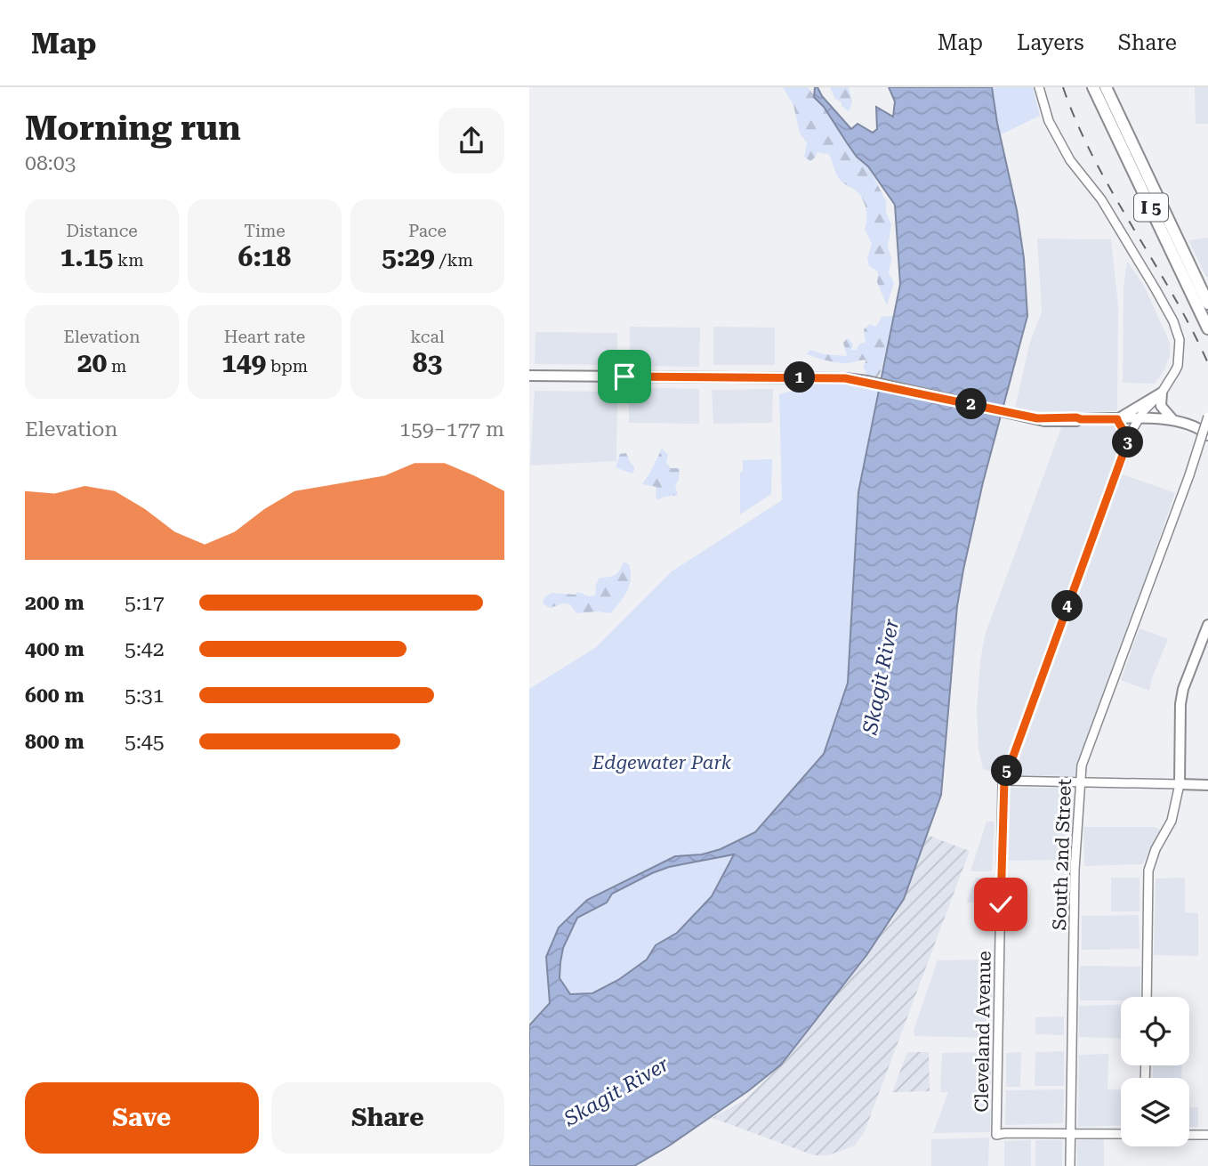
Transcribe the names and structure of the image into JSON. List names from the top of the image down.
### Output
{
  "streets": {
    "highway": ["I 5"],
    "street": ["South 2nd Street", "Cleveland Avenue"]
  },
  "crossings": [
    ["South 2nd Street", "Cleveland Avenue"]
  ],
  "water": ["Skagit River"],
  "parks": ["Edgewater Park"],
  "page": {
    "header": "Map",
    "nav": ["Map", "Layers", "Share"],
    "heading": ["Morning run", "08:03"],
    "stats": [
      ["Distance", "1.15 km"],
      ["Time", "6:18"],
      ["Pace", "5:29 /km"],
      ["Elevation", "20 m"],
      ["Heart rate", "149 bpm"],
      ["kcal", "83"]
    ],
    "pins": [
      "1",
      "2",
      "3",
      "4",
      "5"
    ],
    "chart": ["Elevation", "159–177 m"],
    "list": [
      {
        "name": "200 m",
        "note": "5:17"
      },
      {
        "name": "400 m",
        "note": "5:42"
      },
      {
        "name": "600 m",
        "note": "5:31"
      },
      {
        "name": "800 m",
        "note": "5:45"
      }
    ],
    "buttons": ["Save", "Share"]
  }
}
